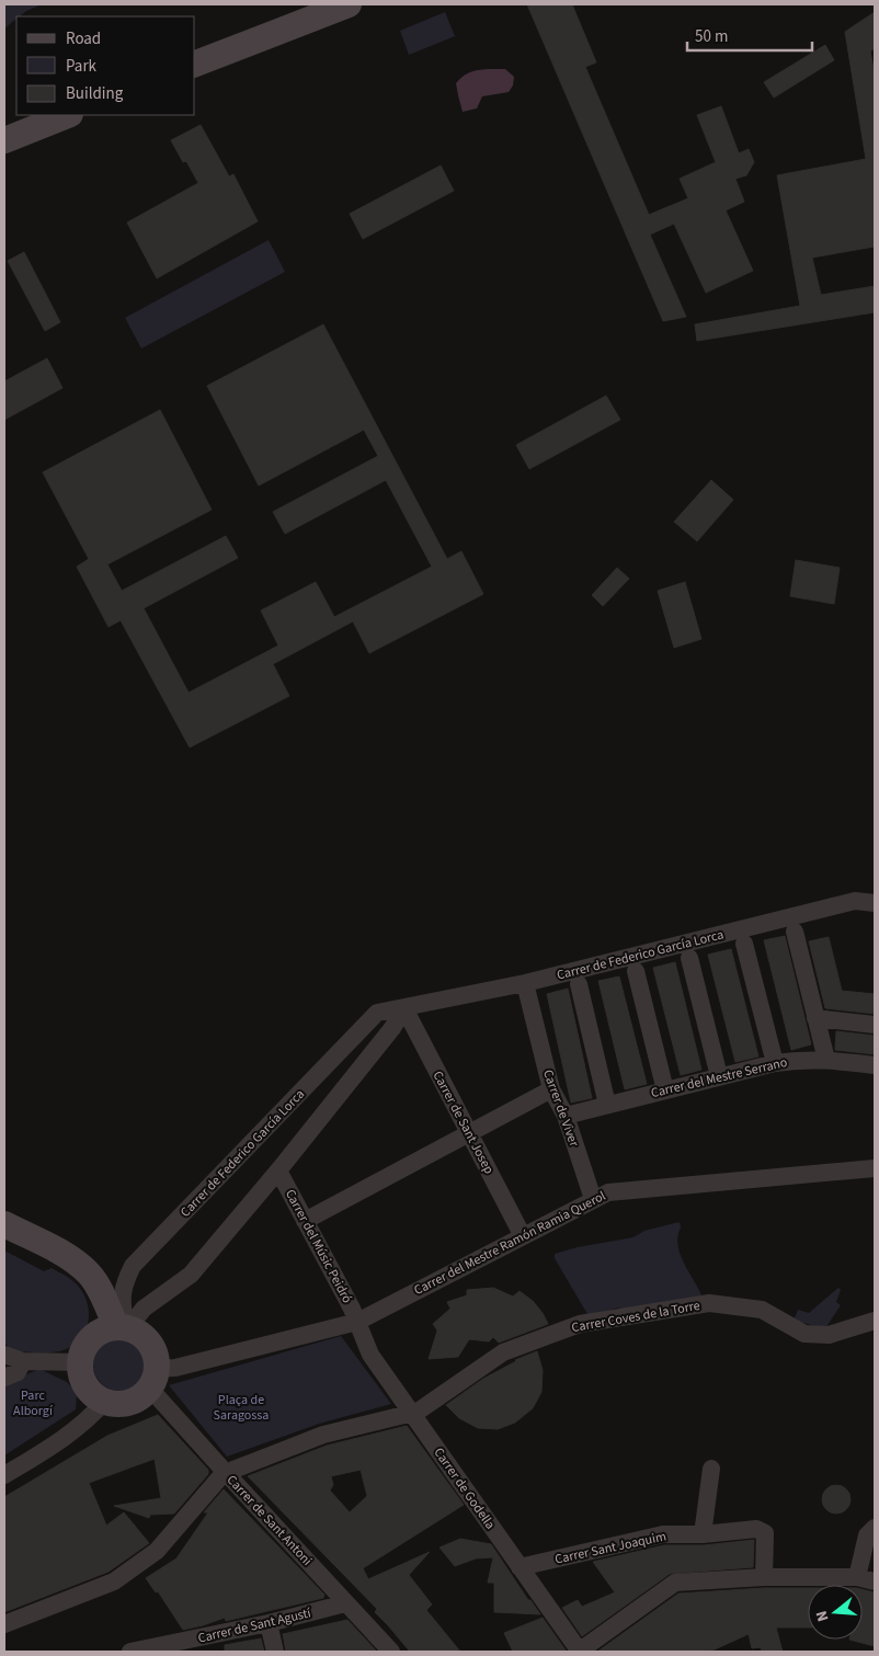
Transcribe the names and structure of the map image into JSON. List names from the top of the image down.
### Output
{
  "streets": {
    "street": [
      "Carrer de Federico García Lorca",
      "Carrer del Mestre Serrano",
      "Carrer de Viver",
      "Carrer de Sant Josep",
      "Carrer del Mestre Ramón Ramia Querol",
      "Carrer del Músic Peidró",
      "Carrer Coves de la Torre",
      "Carrer de Godella",
      "Carrer de Sant Antoni",
      "Carrer Sant Joaquim",
      "Carrer de Sant Agustí"
    ]
  },
  "crossings": [
    ["Carrer de Federico García Lorca", "Carrer de Viver"],
    ["Carrer de Federico García Lorca", "Carrer de Sant Josep"],
    ["Carrer de Federico García Lorca", "Carrer del Mestre Ramón Ramia Querol"],
    ["Carrer de Federico García Lorca", "Carrer de Sant Antoni"],
    ["Carrer del Mestre Serrano", "Carrer de Viver"],
    ["Carrer de Viver", "Carrer del Mestre Ramón Ramia Querol"],
    ["Carrer de Sant Josep", "Carrer del Mestre Ramón Ramia Querol"],
    ["Carrer del Mestre Ramón Ramia Querol", "Carrer del Músic Peidró"],
    ["Carrer del Mestre Ramón Ramia Querol", "Carrer de Godella"],
    ["Carrer del Mestre Ramón Ramia Querol", "Carrer de Sant Antoni"],
    ["Carrer del Músic Peidró", "Carrer de Godella"],
    ["Carrer Coves de la Torre", "Carrer de Godella"],
    ["Carrer de Godella", "Carrer Sant Joaquim"],
    ["Carrer de Sant Antoni", "Carrer de Sant Agustí"]
  ],
  "parks": ["Parc Alborgí", "Plaça de Saragossa"],
  "legend": ["Road", "Park", "Building"],
  "scale_bar": "50 m",
  "north": "left"
}
